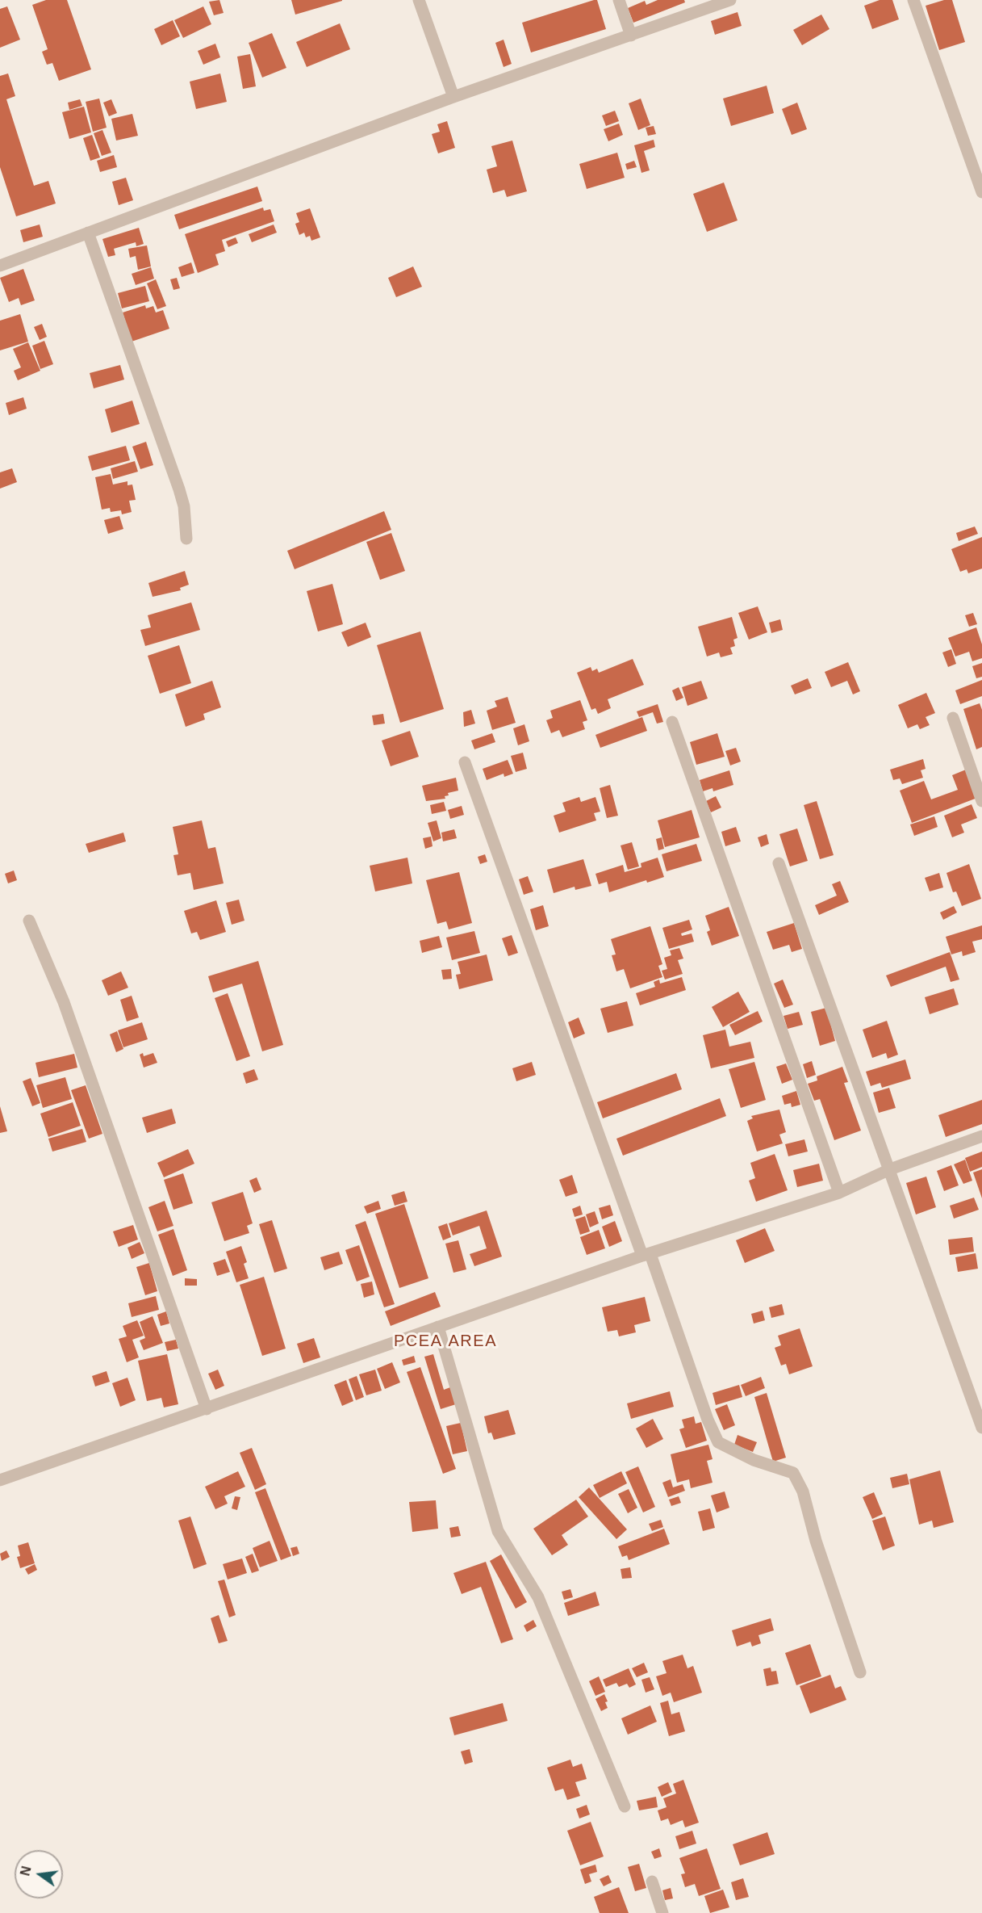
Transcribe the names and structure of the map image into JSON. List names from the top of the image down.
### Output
{
  "districts": ["PCEA AREA"],
  "north": "left"
}
